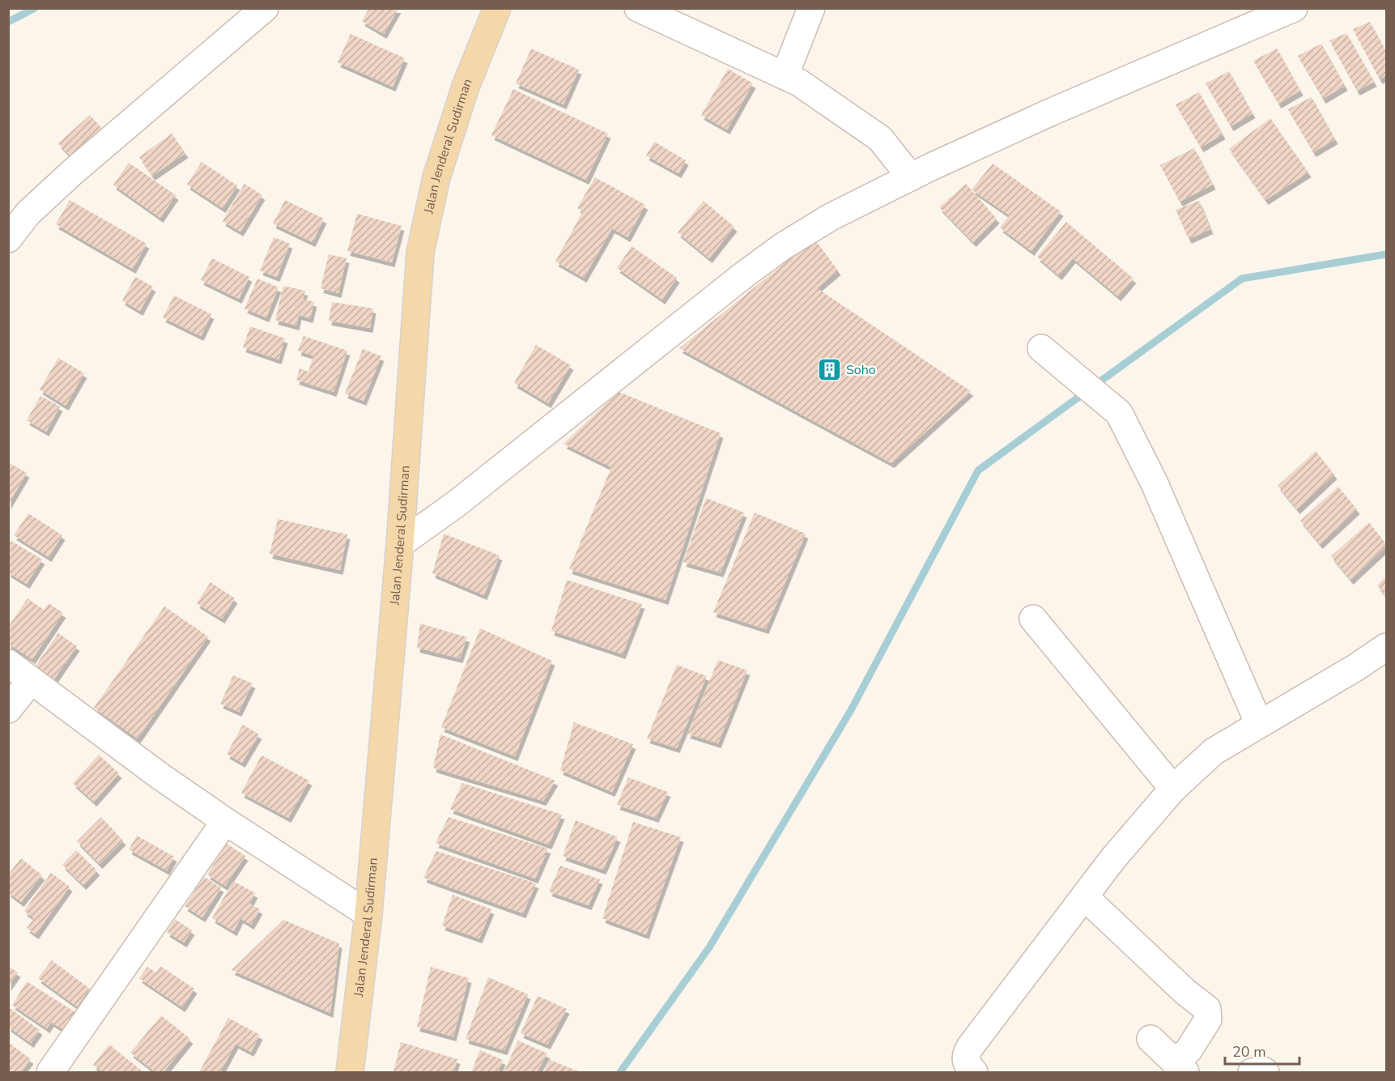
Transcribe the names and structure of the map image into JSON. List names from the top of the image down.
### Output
{
  "streets": {
    "main road": ["Jalan Jenderal Sudirman"]
  },
  "places": {
    "building": ["Soho"]
  },
  "scale_bar": "20 m"
}
